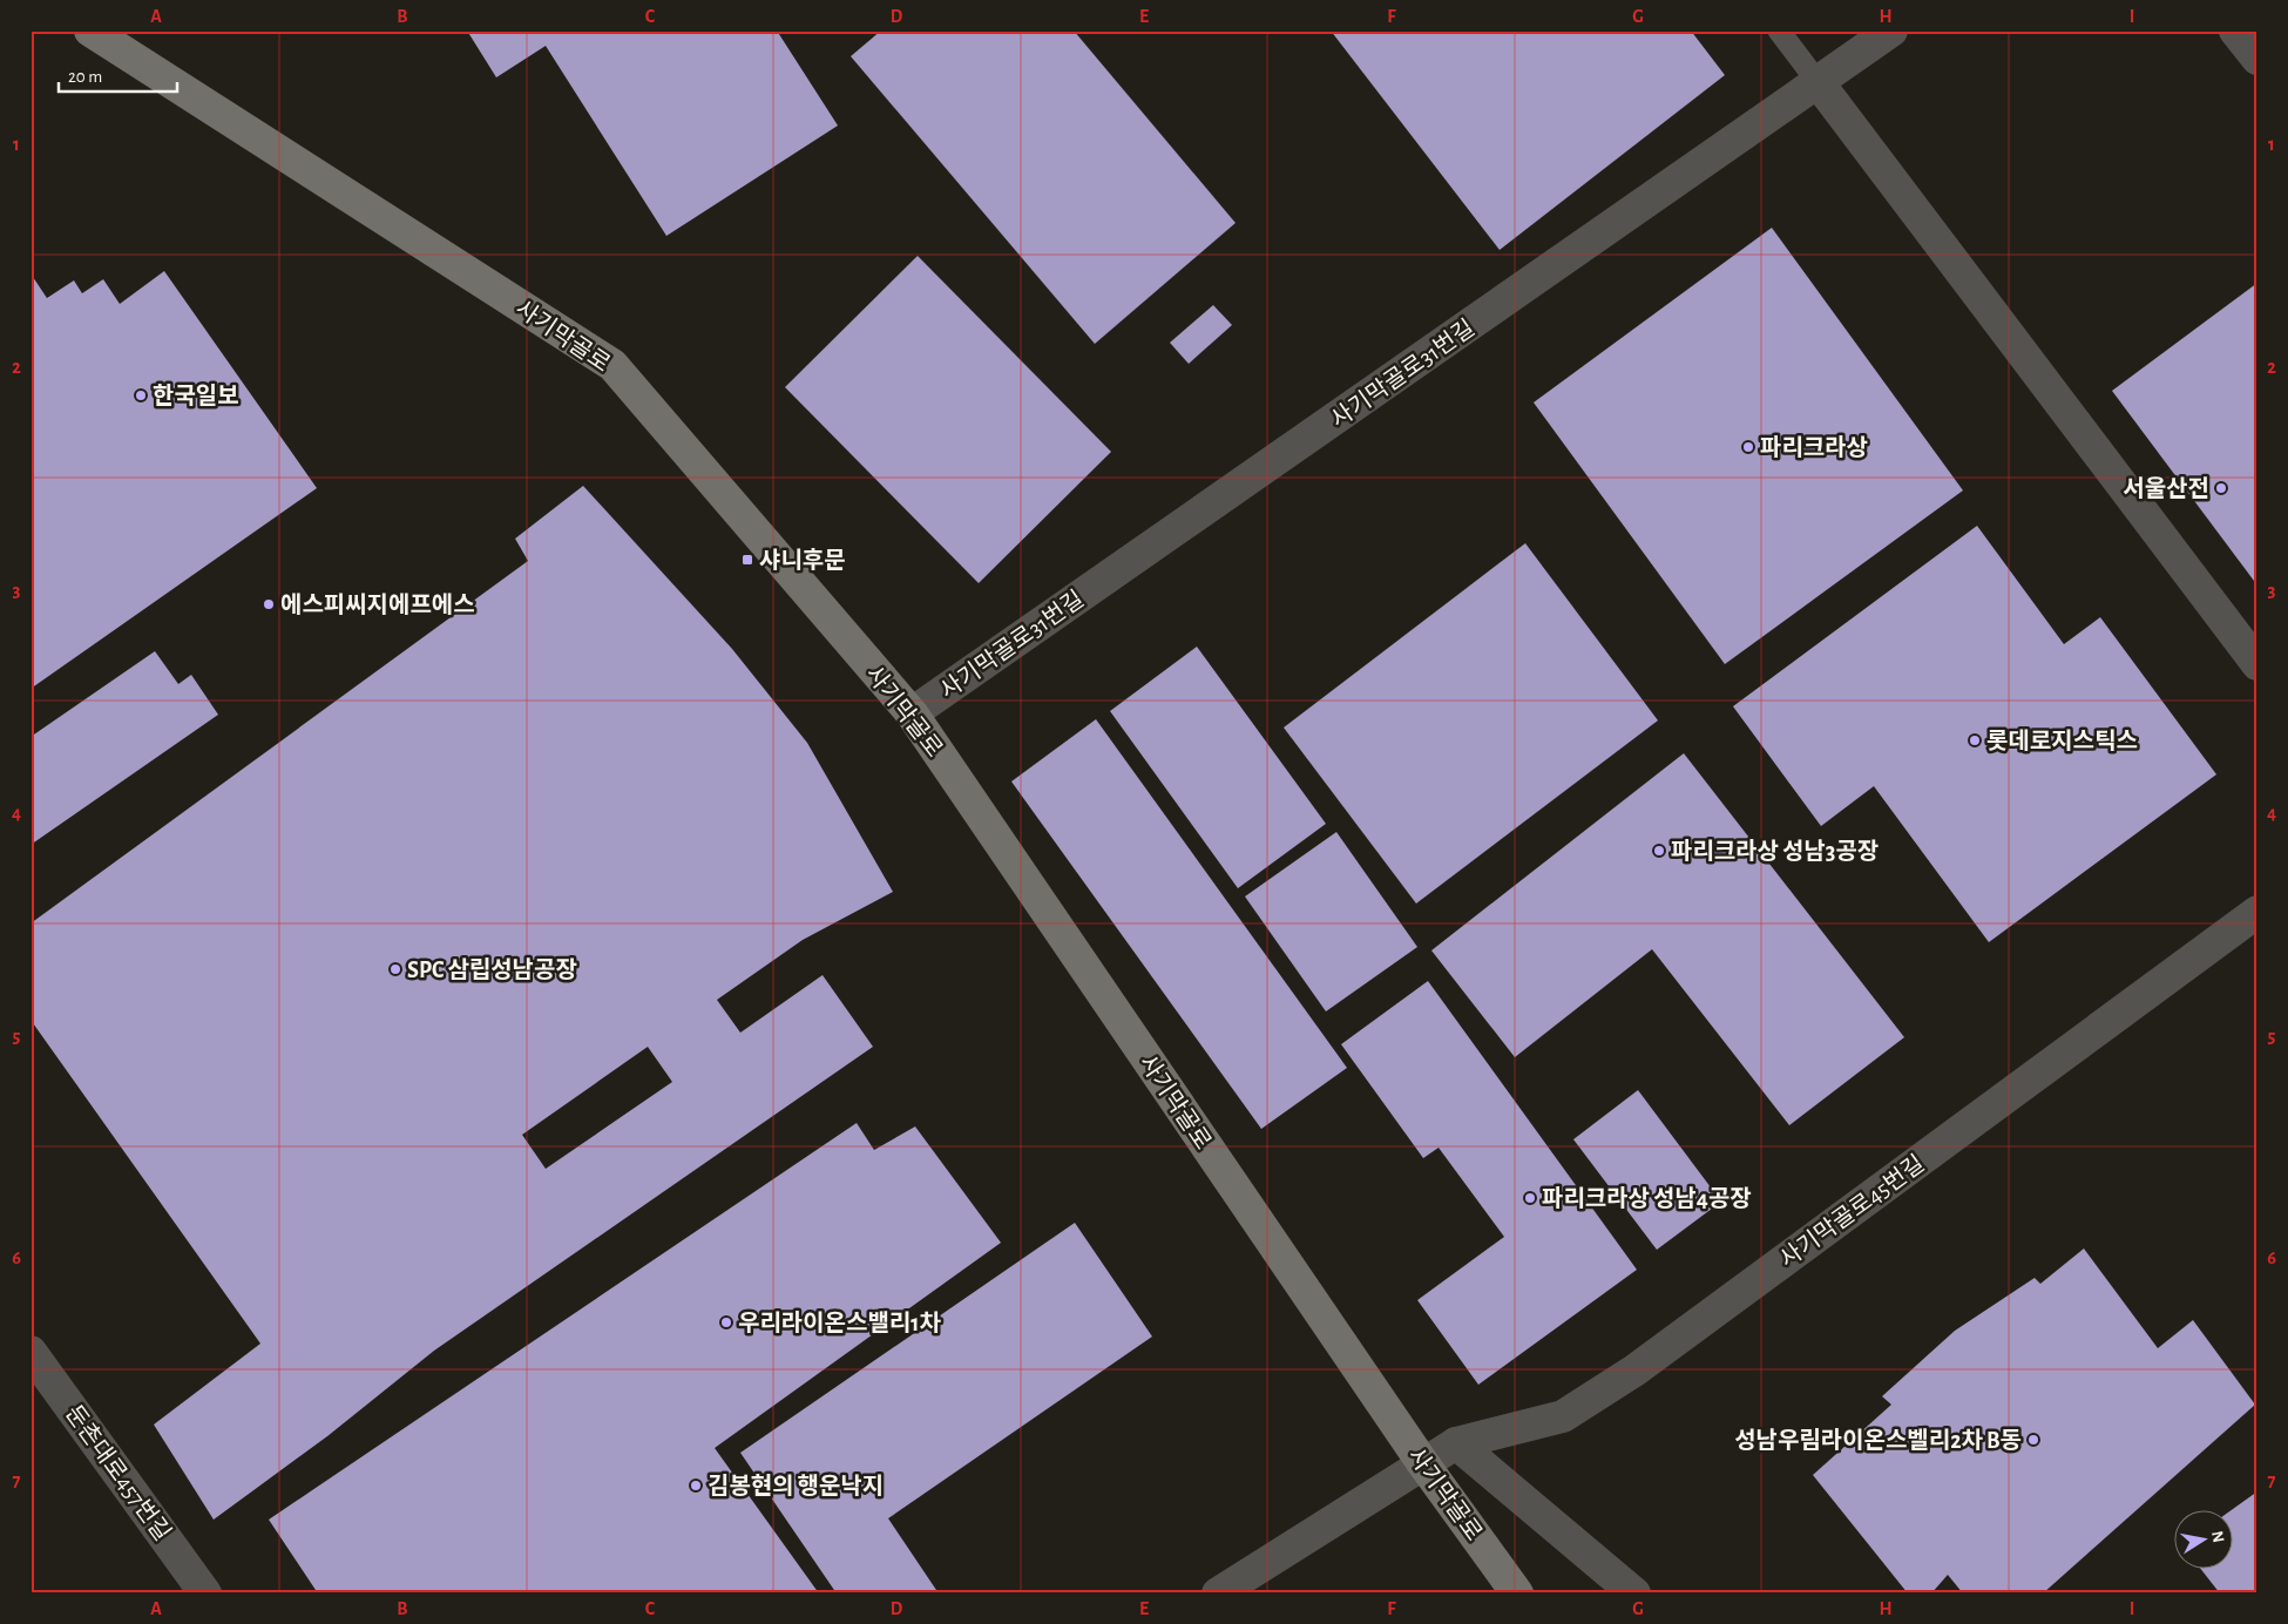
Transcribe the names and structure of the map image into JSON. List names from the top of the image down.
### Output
{
  "streets": {
    "street": [
      "사기막골로",
      "사기막골로31번길",
      "사기막골로45번길",
      "둔촌대로457번길"
    ]
  },
  "crossings": [
    ["사기막골로", "사기막골로31번길"],
    ["사기막골로", "사기막골로45번길"]
  ],
  "places": {
    "other": [
      "한국일보",
      "파리크라상",
      "서울산전",
      "에스피씨지에프에스",
      "롯데로지스틱스",
      "파리크라상 성남3공장",
      "SPC 삼립성남공장",
      "파리크라상 성남4공장",
      "우리라이온스밸리1차",
      "성남우림라이온스벨리2차 B동",
      "김봉현의 행운낙지"
    ],
    "transit": ["샤니후문"]
  },
  "scale_bar": "20 m",
  "north": "right",
  "grid": {
    "columns": [
      "A",
      "B",
      "C",
      "D",
      "E",
      "F",
      "G",
      "H",
      "I"
    ],
    "rows": [
      "1",
      "2",
      "3",
      "4",
      "5",
      "6",
      "7"
    ]
  }
}
